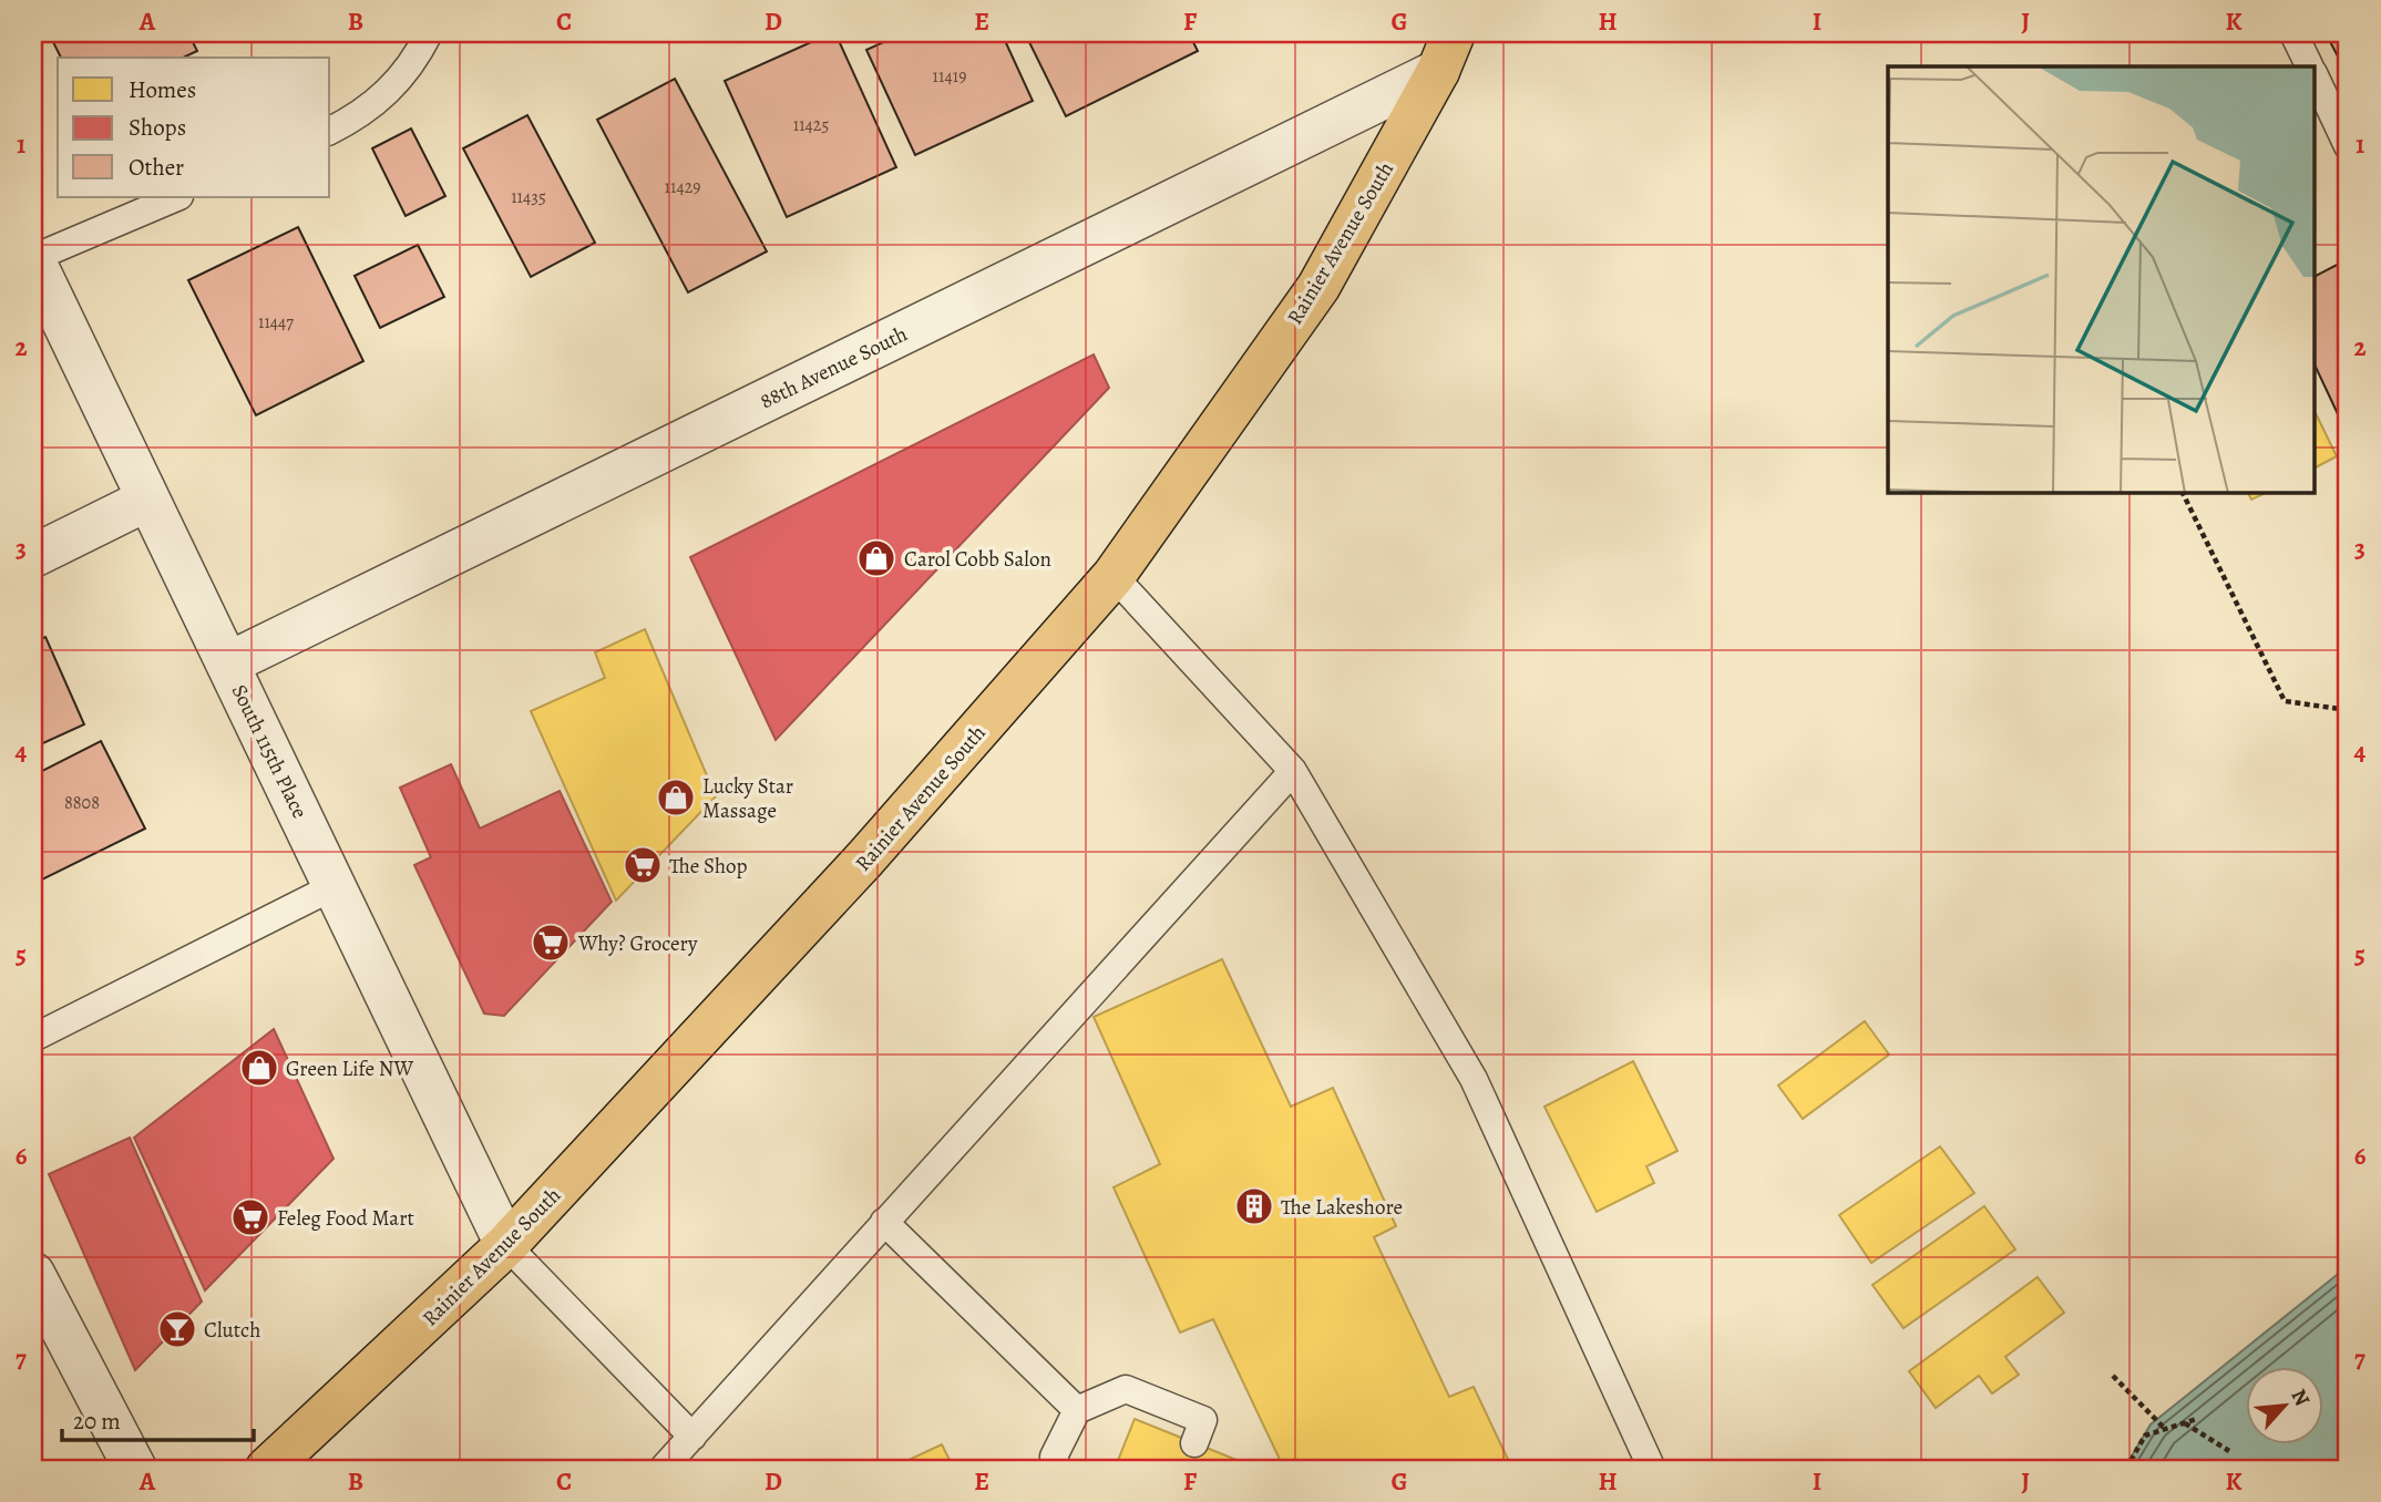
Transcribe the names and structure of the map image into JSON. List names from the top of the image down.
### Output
{
  "streets": {
    "main road": ["Rainier Avenue South"],
    "street": ["88th Avenue South", "South 115th Place"]
  },
  "crossings": [
    ["Rainier Avenue South", "88th Avenue South"],
    ["Rainier Avenue South", "South 115th Place"],
    ["88th Avenue South", "South 115th Place"]
  ],
  "places": {
    "shop": ["Carol Cobb Salon", "Lucky Star Massage", "Green Life NW"],
    "supermarket": ["The Shop", "Why? Grocery", "Feleg Food Mart"],
    "building": ["The Lakeshore"],
    "bar": ["Clutch"]
  },
  "house_numbers": [
    "11419",
    "11425",
    "11429",
    "11435",
    "11447",
    "8808"
  ],
  "legend": ["Homes", "Shops", "Other"],
  "scale_bar": "20 m",
  "north": "top right",
  "grid": {
    "columns": [
      "A",
      "B",
      "C",
      "D",
      "E",
      "F",
      "G",
      "H",
      "I",
      "J",
      "K"
    ],
    "rows": [
      "1",
      "2",
      "3",
      "4",
      "5",
      "6",
      "7"
    ]
  }
}
